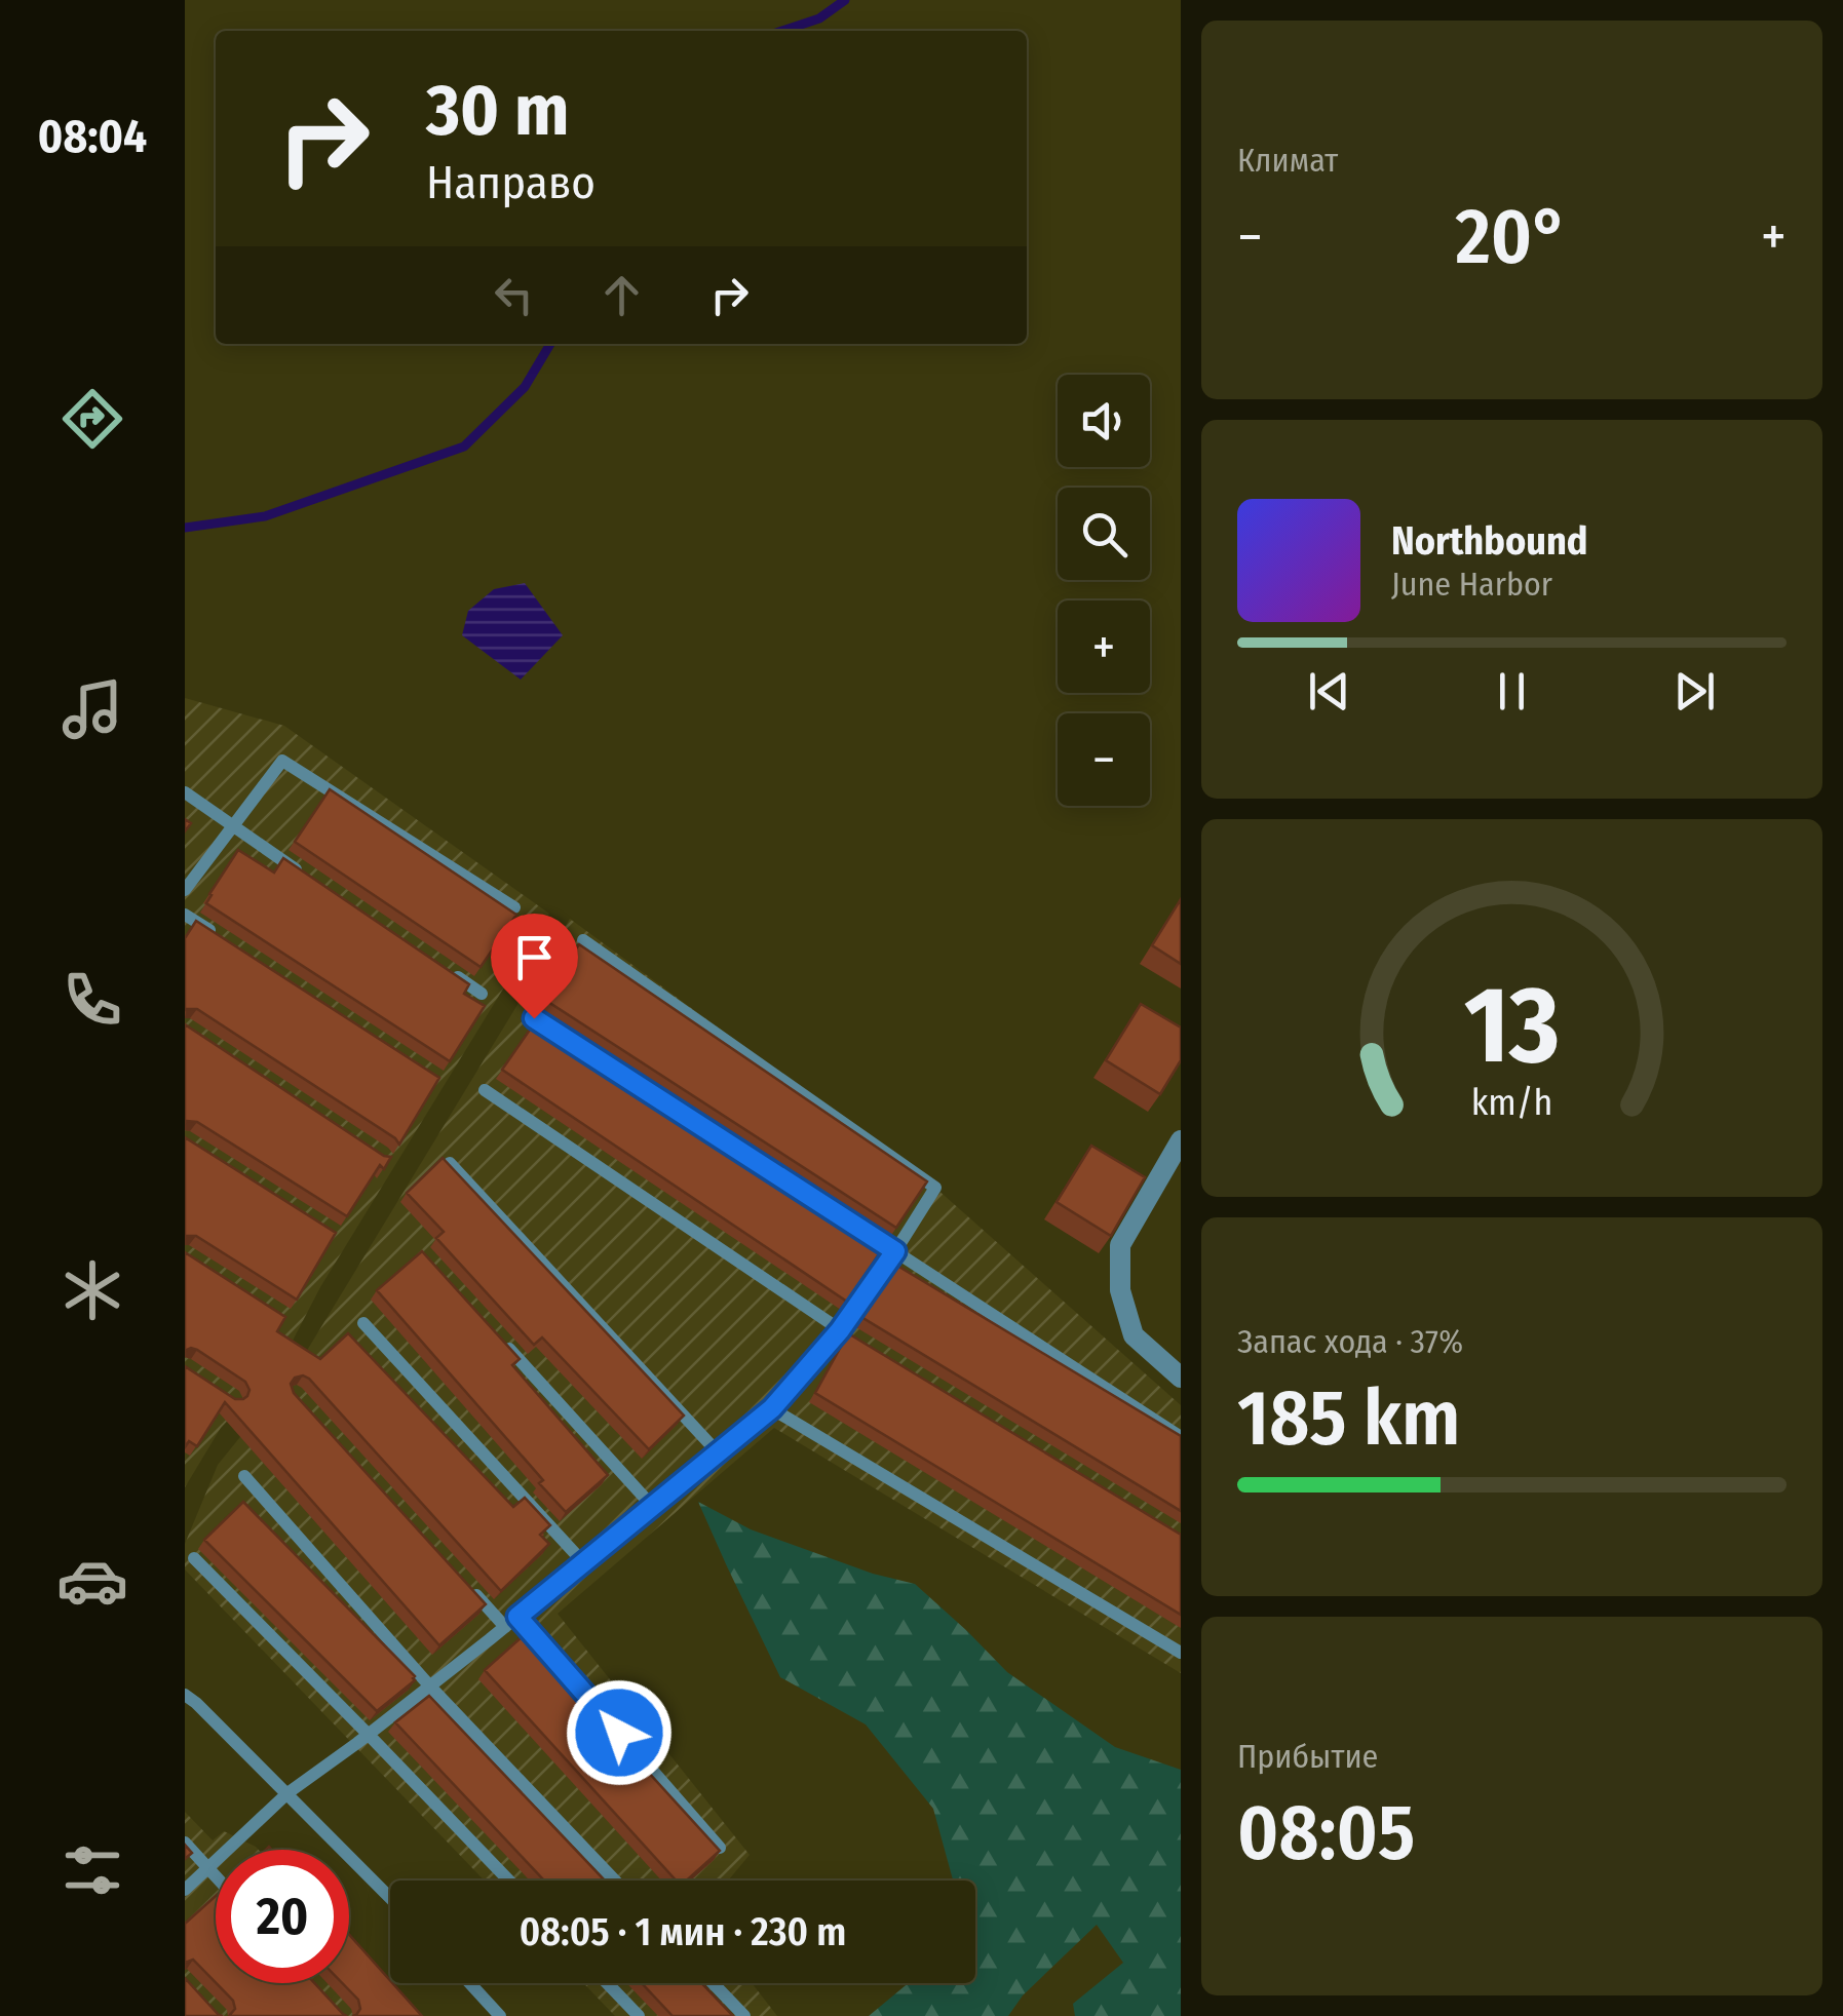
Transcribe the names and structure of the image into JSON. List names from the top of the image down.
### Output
{
  "page": {
    "tabs": "08:04",
    "tile": [
      "Климат",
      ["Запас хода · 37%", "185 km"],
      ["Прибытие", "08:05"]
    ],
    "turn": ["30 m", "Направо"],
    "heat": ["−", "20°", "+"],
    "map_buttons": ["+", "−"],
    "song": ["Northbound", "June Harbor"],
    "limit": "20",
    "trip": "08:05 · 1 мин · 230 m",
    "gauge": ["13", "km/h"]
  }
}
